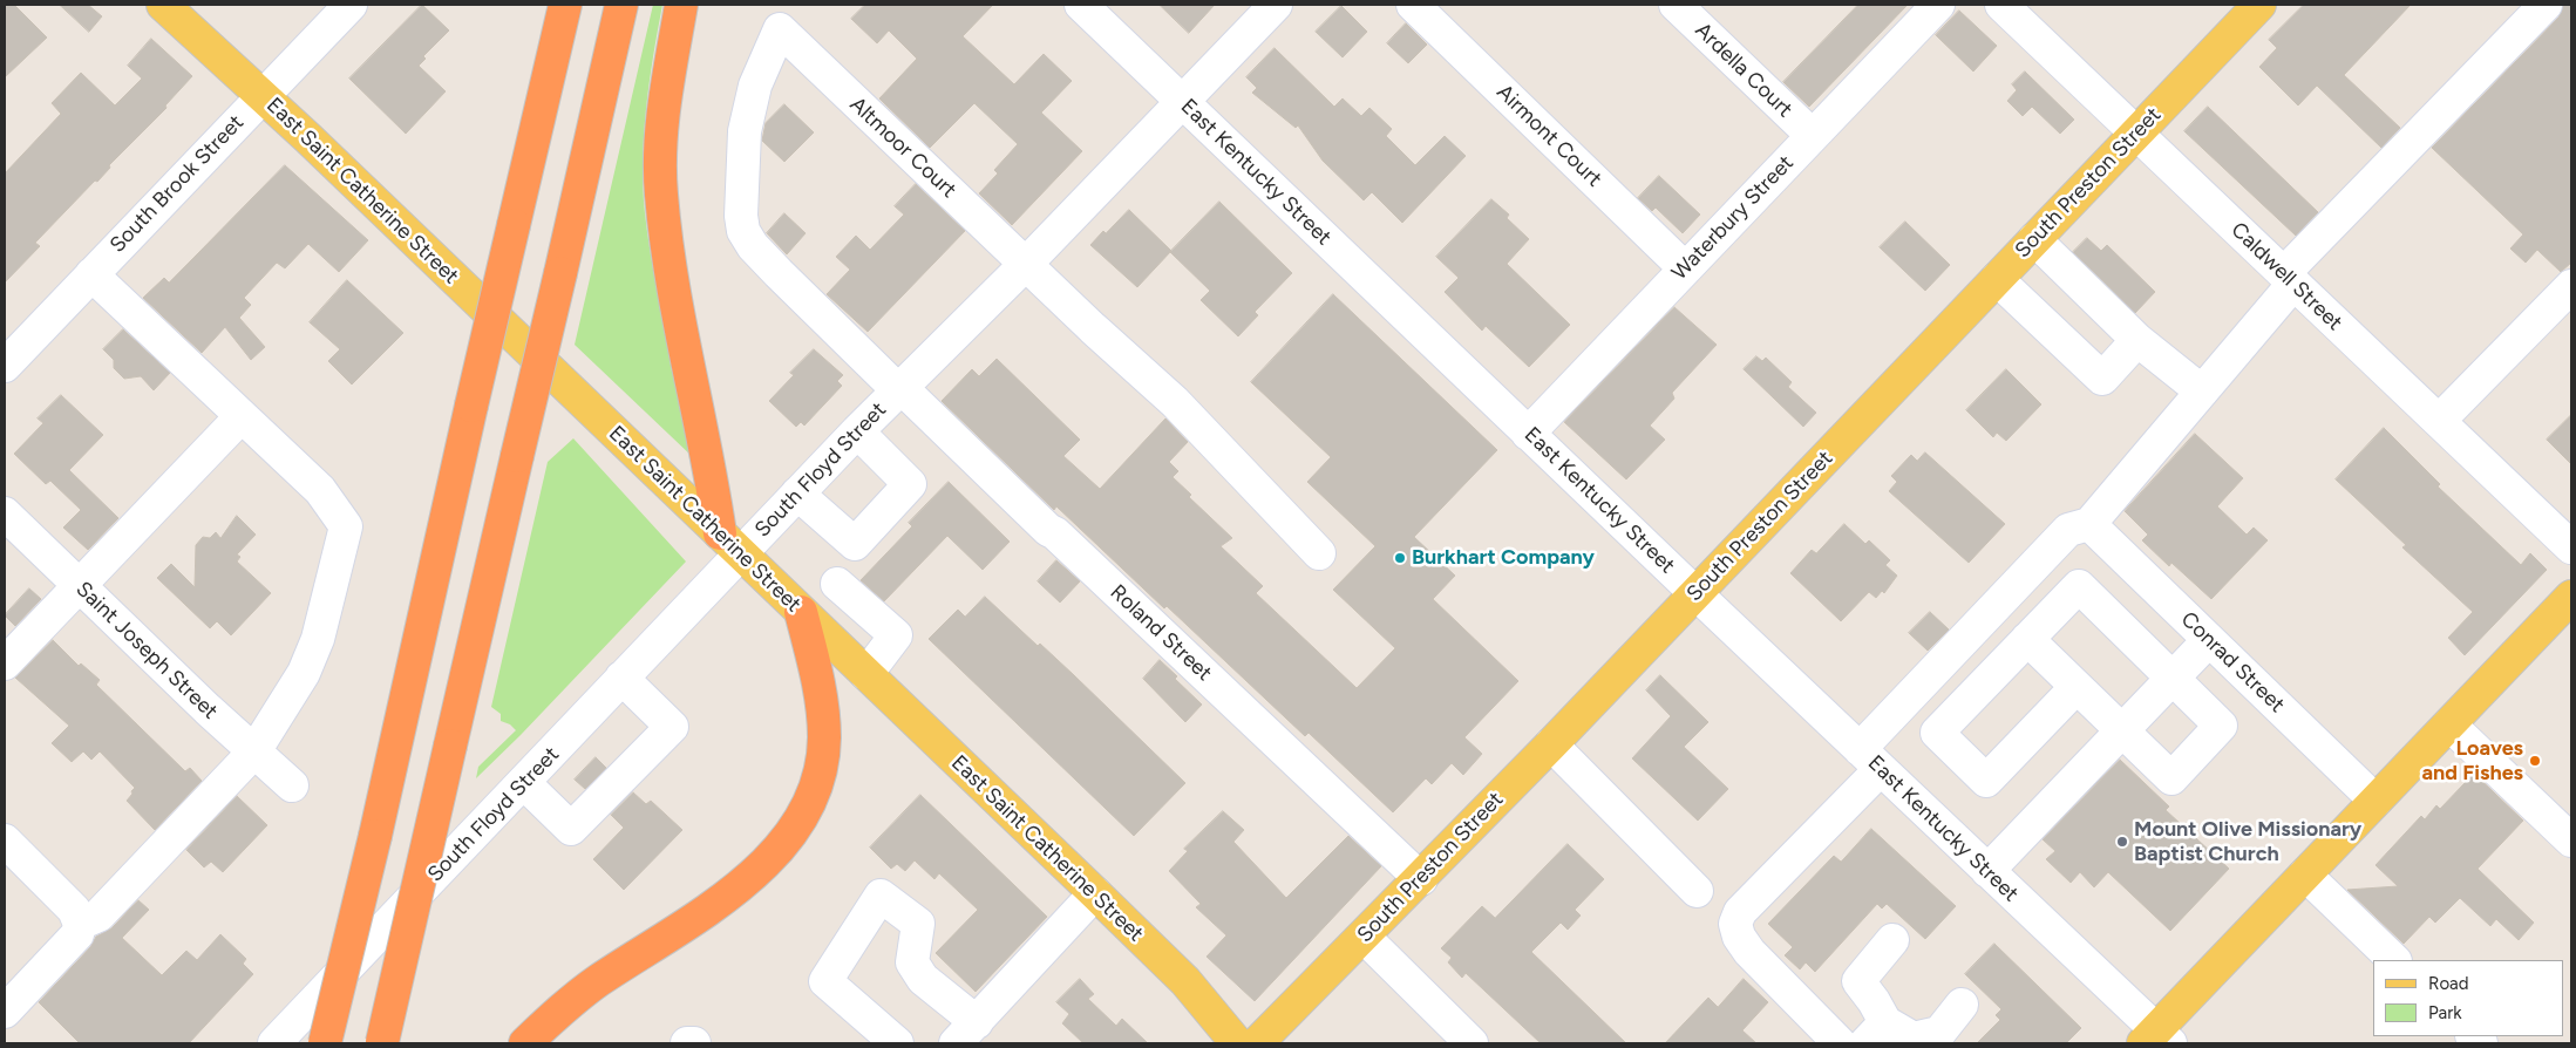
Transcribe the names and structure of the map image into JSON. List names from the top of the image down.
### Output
{
  "streets": {
    "main road": ["South Preston Street", "East Saint Catherine Street"],
    "street": [
      "Ardella Court",
      "Airmont Court",
      "Altmoor Court",
      "East Kentucky Street",
      "South Brook Street",
      "Waterbury Street",
      "Caldwell Street",
      "South Floyd Street",
      "Roland Street",
      "Saint Joseph Street",
      "Conrad Street"
    ]
  },
  "crossings": [
    ["Ardella Court", "Waterbury Street"],
    ["Airmont Court", "Waterbury Street"],
    ["Altmoor Court", "South Floyd Street"],
    ["Altmoor Court", "Roland Street"],
    ["East Kentucky Street", "South Preston Street"],
    ["East Kentucky Street", "Waterbury Street"],
    ["East Kentucky Street", "South Floyd Street"],
    ["South Preston Street", "Caldwell Street"],
    ["South Preston Street", "Roland Street"],
    ["South Brook Street", "East Saint Catherine Street"],
    ["East Saint Catherine Street", "South Floyd Street"],
    ["South Floyd Street", "Roland Street"]
  ],
  "places": ["Burkhart Company", "Loaves and Fishes", "Mount Olive Missionary Baptist Church"],
  "legend": ["Road", "Park"]
}
